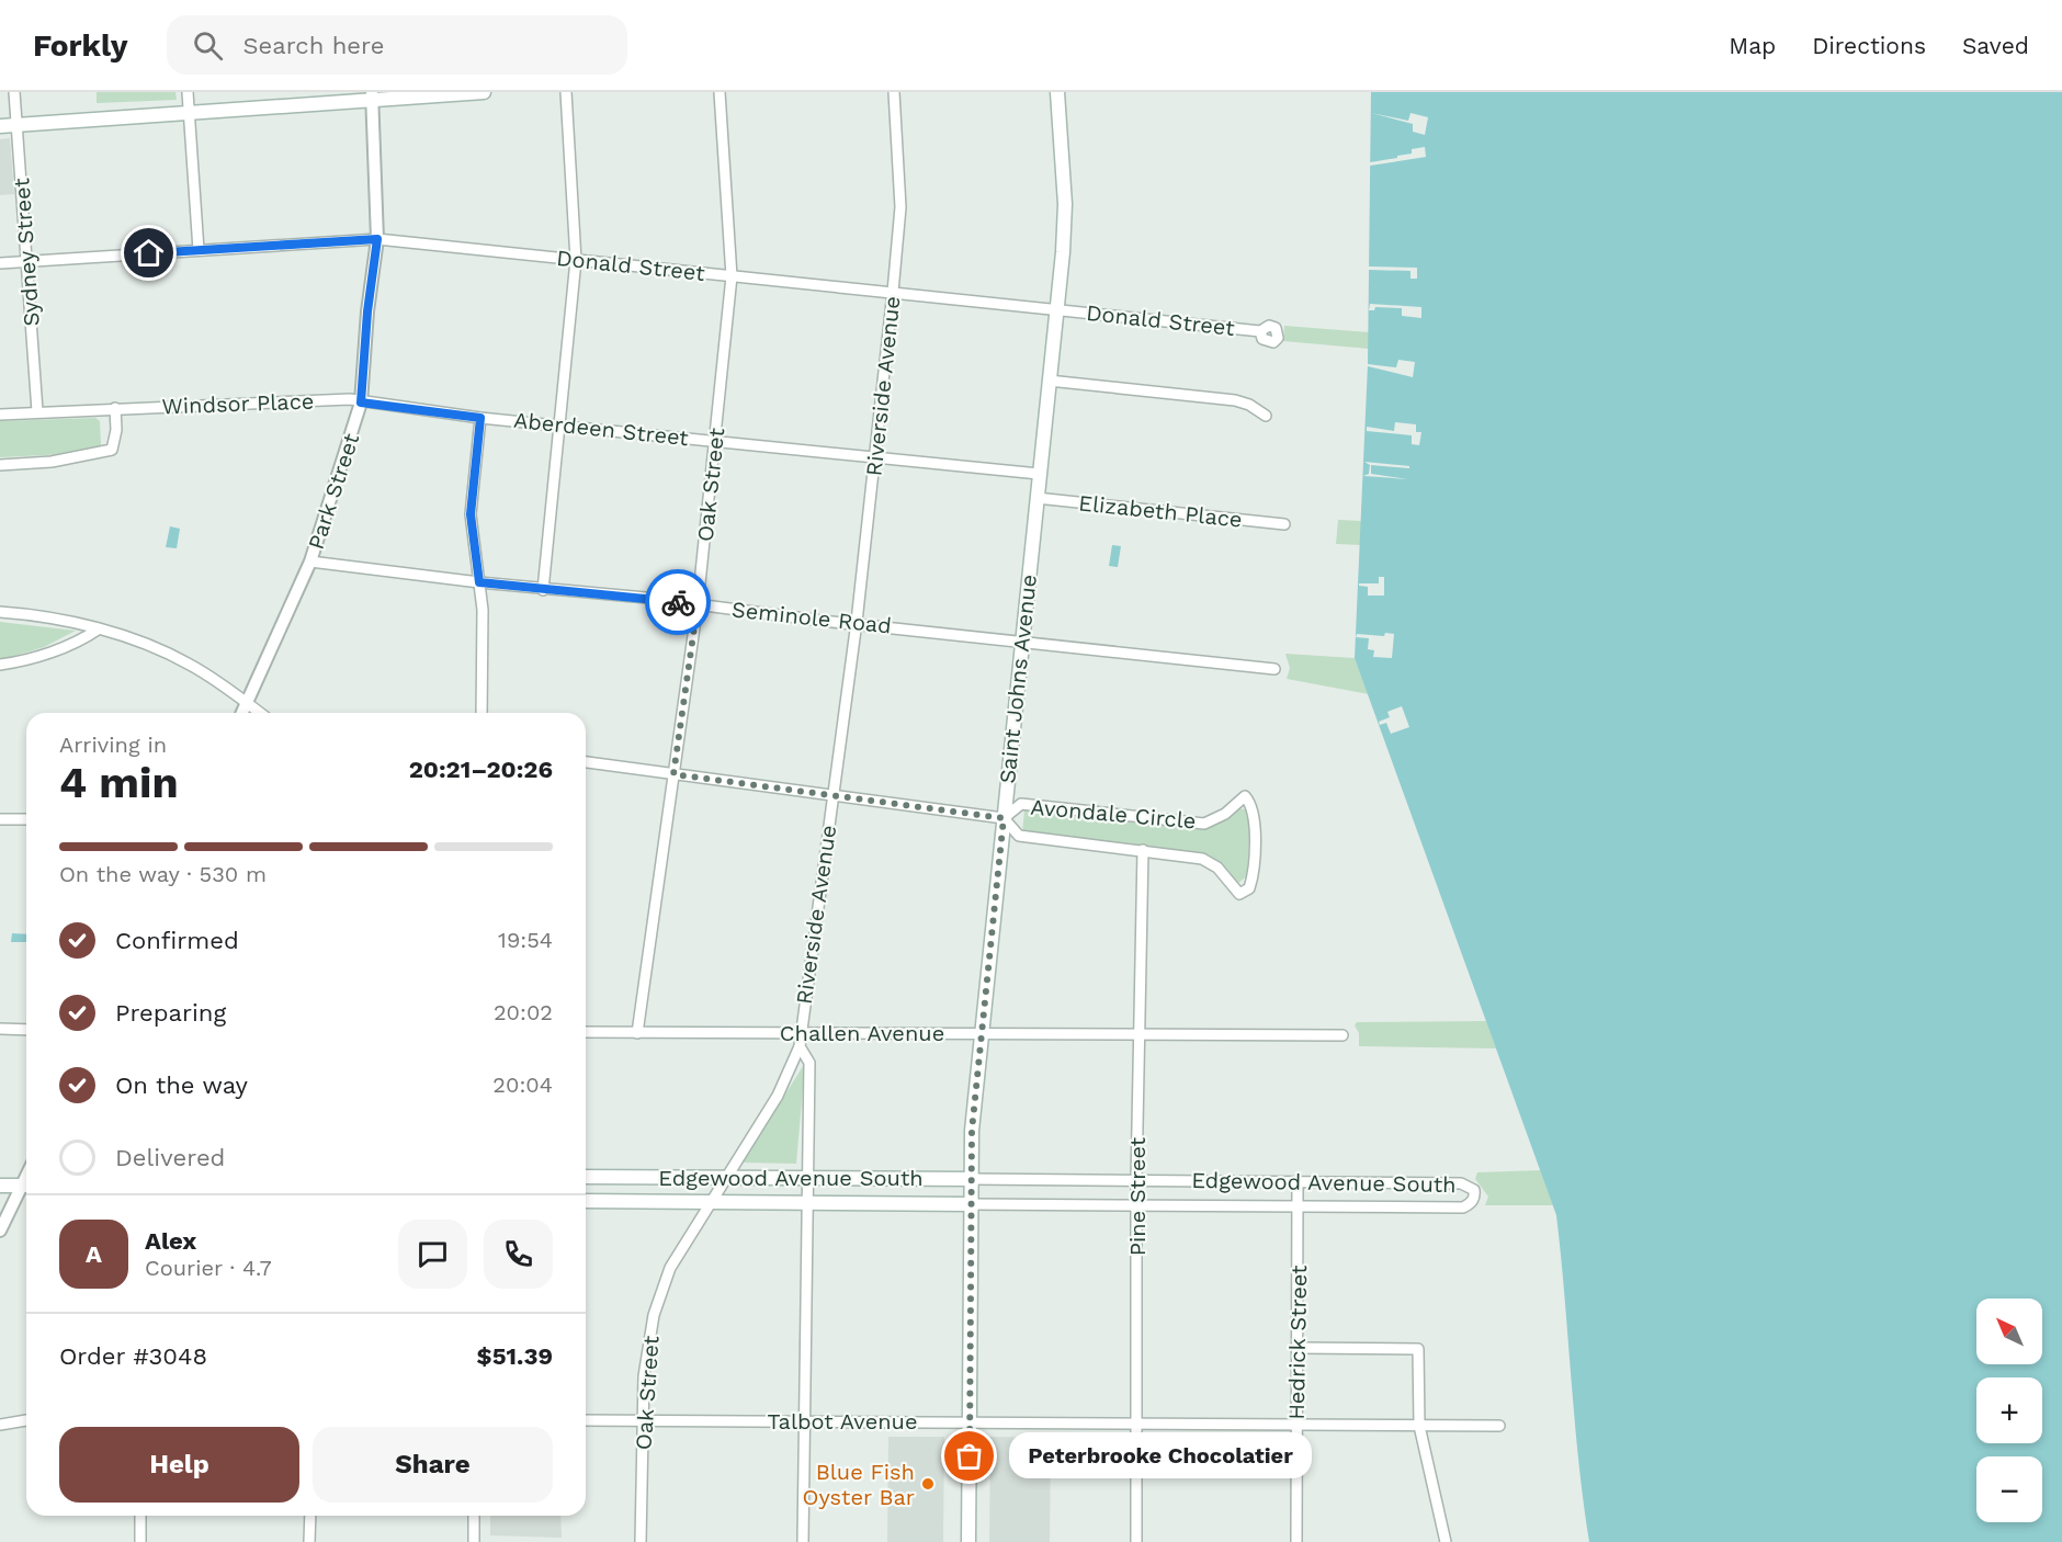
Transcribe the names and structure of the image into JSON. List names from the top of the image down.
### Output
{
  "streets": {
    "main road": ["Saint Johns Avenue", "Edgewood Avenue South"],
    "street": [
      "Sydney Street",
      "Donald Street",
      "Riverside Avenue",
      "Windsor Place",
      "Aberdeen Street",
      "Oak Street",
      "Park Street",
      "Elizabeth Place",
      "Seminole Road",
      "Avondale Circle",
      "Challen Avenue",
      "Pine Street",
      "Hedrick Street",
      "Talbot Avenue"
    ]
  },
  "crossings": [
    ["Sydney Street", "Donald Street"],
    ["Sydney Street", "Windsor Place"],
    ["Donald Street", "Riverside Avenue"],
    ["Donald Street", "Oak Street"],
    ["Donald Street", "Park Street"],
    ["Donald Street", "Saint Johns Avenue"],
    ["Riverside Avenue", "Aberdeen Street"],
    ["Riverside Avenue", "Oak Street"],
    ["Riverside Avenue", "Seminole Road"],
    ["Riverside Avenue", "Challen Avenue"],
    ["Riverside Avenue", "Edgewood Avenue South"],
    ["Riverside Avenue", "Talbot Avenue"],
    ["Windsor Place", "Aberdeen Street"],
    ["Windsor Place", "Park Street"],
    ["Aberdeen Street", "Oak Street"],
    ["Aberdeen Street", "Park Street"],
    ["Aberdeen Street", "Saint Johns Avenue"],
    ["Oak Street", "Seminole Road"],
    ["Oak Street", "Challen Avenue"],
    ["Oak Street", "Edgewood Avenue South"],
    ["Oak Street", "Talbot Avenue"],
    ["Park Street", "Seminole Road"],
    ["Elizabeth Place", "Saint Johns Avenue"],
    ["Seminole Road", "Saint Johns Avenue"],
    ["Saint Johns Avenue", "Avondale Circle"],
    ["Saint Johns Avenue", "Challen Avenue"],
    ["Saint Johns Avenue", "Edgewood Avenue South"],
    ["Saint Johns Avenue", "Talbot Avenue"],
    ["Avondale Circle", "Pine Street"],
    ["Challen Avenue", "Pine Street"],
    ["Edgewood Avenue South", "Pine Street"],
    ["Edgewood Avenue South", "Hedrick Street"],
    ["Pine Street", "Talbot Avenue"],
    ["Hedrick Street", "Talbot Avenue"]
  ],
  "places": ["Peterbrooke Chocolatier", "Blue Fish Oyster Bar"],
  "north": "top left",
  "page": {
    "header": "Forkly",
    "search": "Search here",
    "nav": ["Map", "Directions", "Saved"],
    "heading": ["4 min", "Arriving in", "20:21–20:26"],
    "panel": [
      "Alex",
      "Courier · 4.7",
      "Order #3048",
      "$51.39"
    ],
    "bar": "On the way · 530 m",
    "list": [
      ["Confirmed", "19:54"],
      ["Preparing", "20:02"],
      ["On the way", "20:04"],
      "Delivered"
    ],
    "round": "A",
    "map_buttons": ["+", "−"],
    "buttons": ["Help", "Share"],
    "bubble": "Peterbrooke Chocolatier"
  }
}
